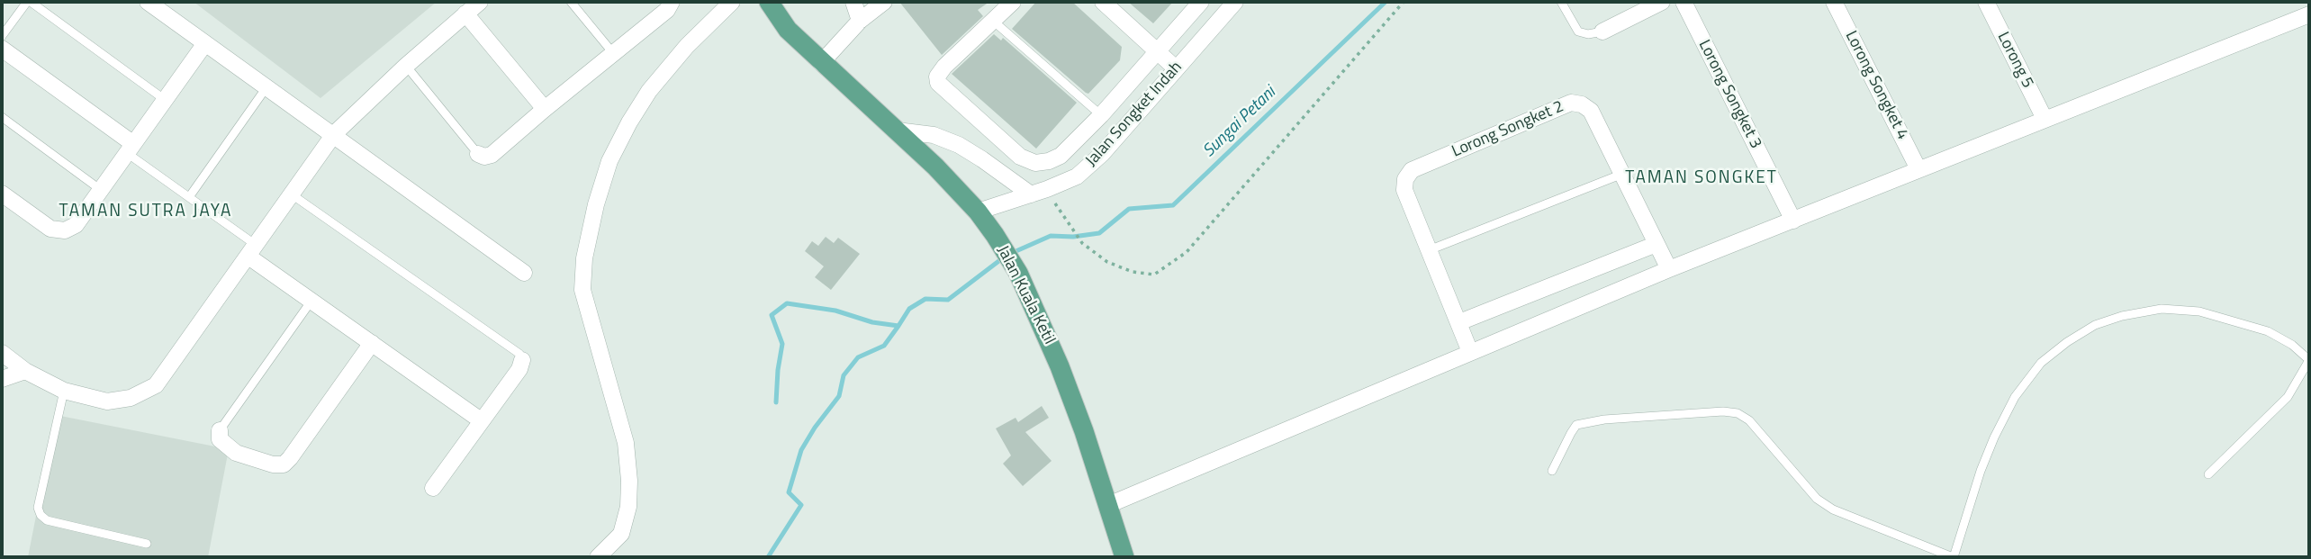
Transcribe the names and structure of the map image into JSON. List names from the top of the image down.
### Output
{
  "streets": {
    "main road": ["Jalan Kuala Ketil"],
    "street": [
      "Lorong 5",
      "Lorong Songket 4",
      "Lorong Songket 3",
      "Jalan Songket Indah",
      "Lorong Songket 2"
    ]
  },
  "crossings": [
    ["Jalan Songket Indah", "Jalan Kuala Ketil"]
  ],
  "districts": ["TAMAN SONGKET", "TAMAN SUTRA JAYA"],
  "water": ["Sungai Petani"]
}
